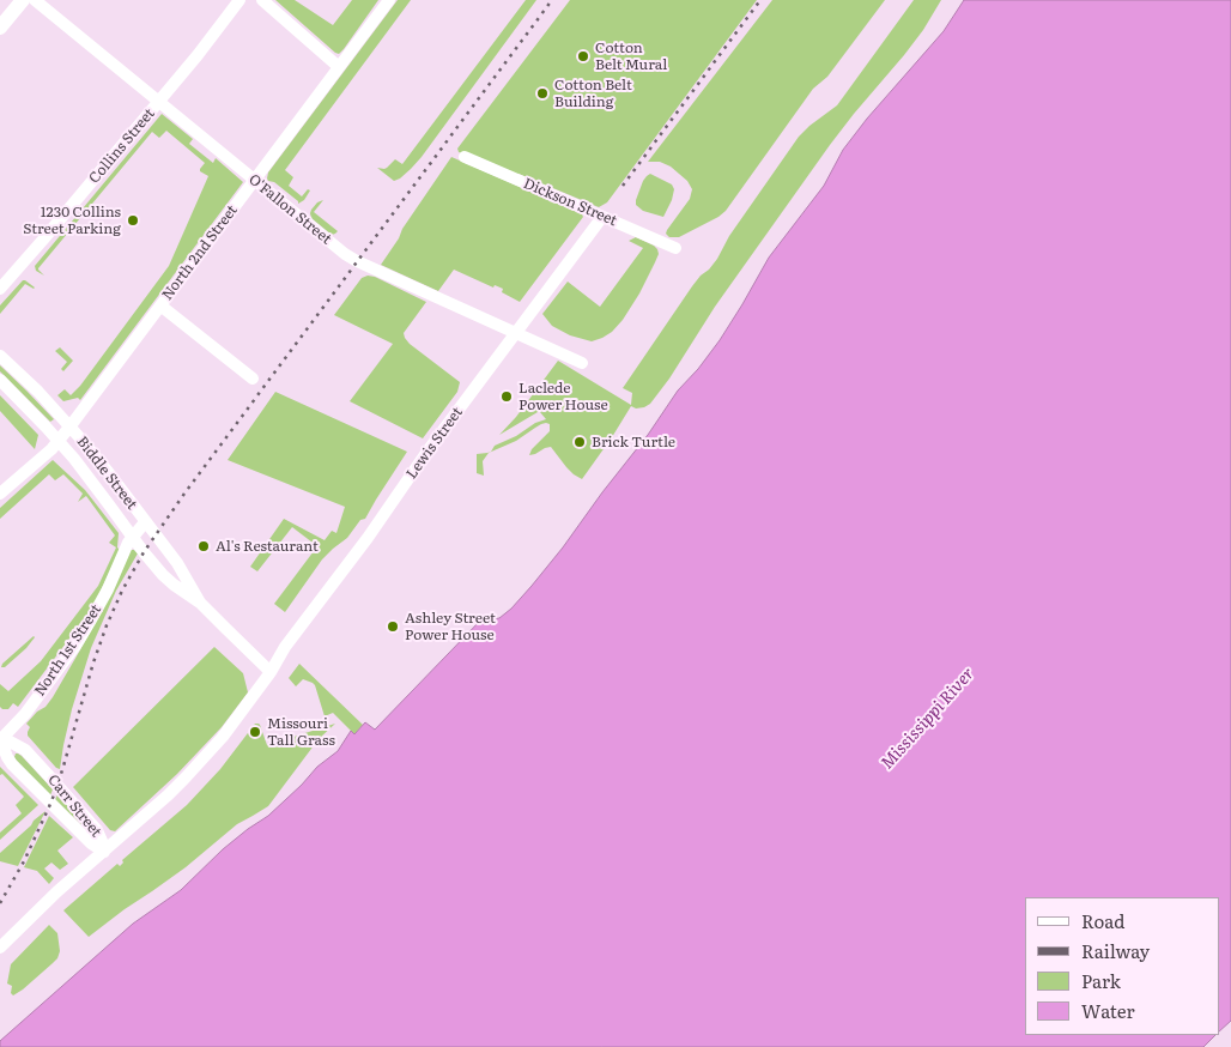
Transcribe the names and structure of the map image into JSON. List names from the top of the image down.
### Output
{
  "streets": {
    "street": [
      "Collins Street",
      "Dickson Street",
      "O'Fallon Street",
      "North 2nd Street",
      "Lewis Street",
      "Biddle Street",
      "North 1st Street",
      "Carr Street"
    ]
  },
  "crossings": [
    ["Collins Street", "O'Fallon Street"],
    ["Dickson Street", "Lewis Street"],
    ["O'Fallon Street", "North 2nd Street"],
    ["O'Fallon Street", "Lewis Street"],
    ["North 2nd Street", "Biddle Street"],
    ["Lewis Street", "Biddle Street"],
    ["Lewis Street", "Carr Street"],
    ["Biddle Street", "North 1st Street"],
    ["North 1st Street", "Carr Street"]
  ],
  "water": ["Mississippi River"],
  "places": [
    "Cotton Belt Mural",
    "Cotton Belt Building",
    "1230 Collins Street Parking",
    "Laclede Power House",
    "Brick Turtle",
    "Al's Restaurant",
    "Ashley Street Power House",
    "Missouri Tall Grass"
  ],
  "legend": [
    "Road",
    "Railway",
    "Park",
    "Water"
  ]
}
